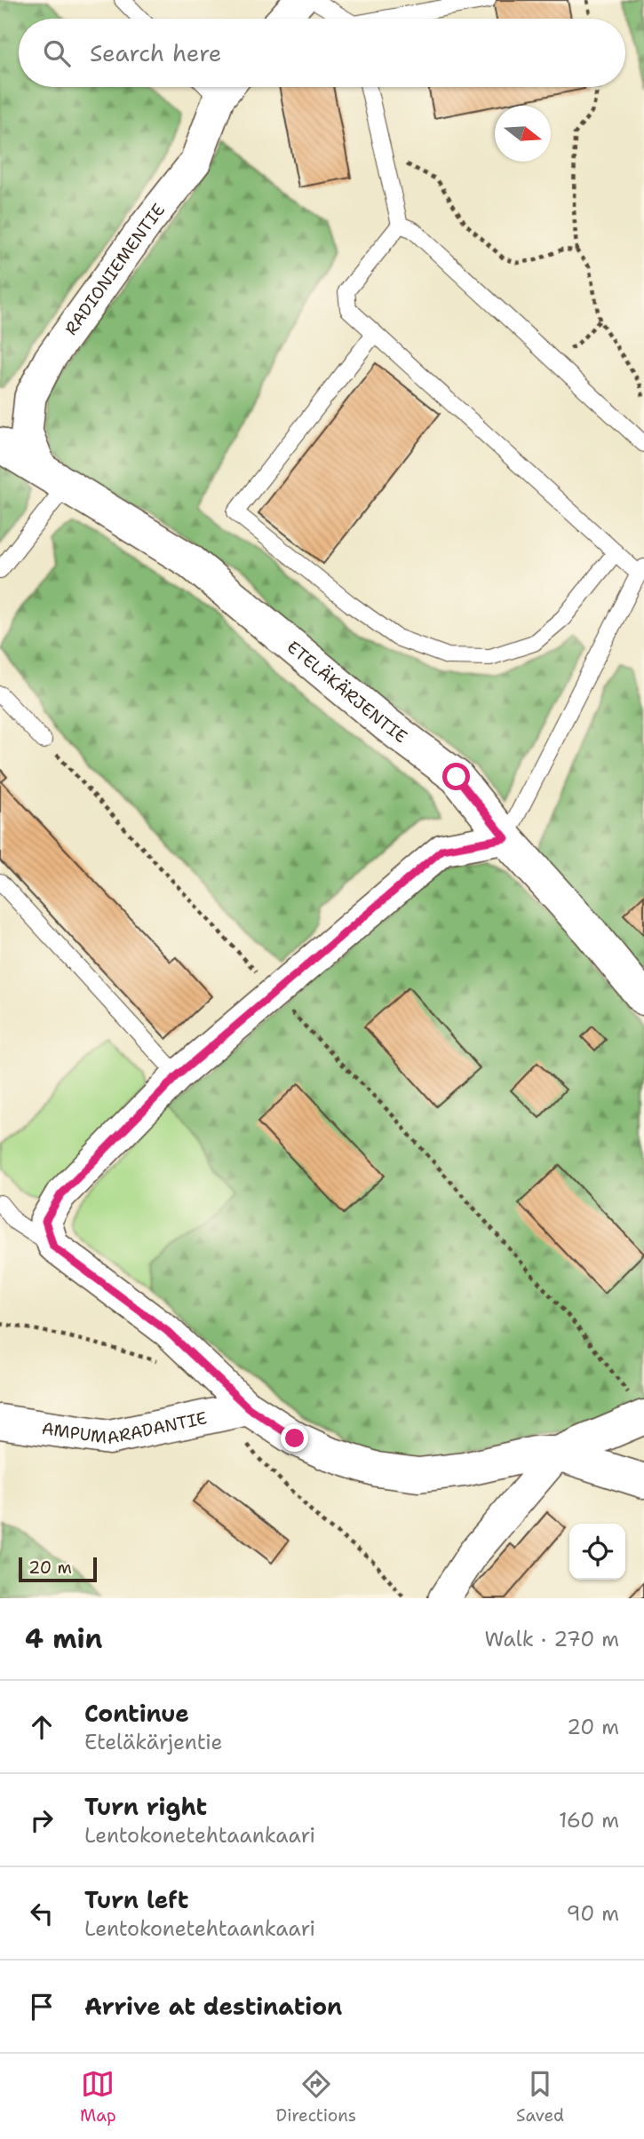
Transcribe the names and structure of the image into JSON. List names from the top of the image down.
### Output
{
  "streets": {
    "street": ["RADIONIEMENTIE", "ETELÄKÄRJENTIE", "AMPUMARADANTIE"]
  },
  "crossings": [
    ["RADIONIEMENTIE", "ETELÄKÄRJENTIE"]
  ],
  "scale_bar": "20 m",
  "north": "right",
  "page": {
    "search": "Search here",
    "scale": "20 m",
    "heading": ["4 min", "Walk · 270 m"],
    "list": [
      ["Continue", "Eteläkärjentie", "20 m"],
      ["Turn right", "Lentokonetehtaankaari", "160 m"],
      ["Turn left", "Lentokonetehtaankaari", "90 m"],
      "Arrive at destination"
    ],
    "nav": ["Map", "Directions", "Saved"]
  }
}
